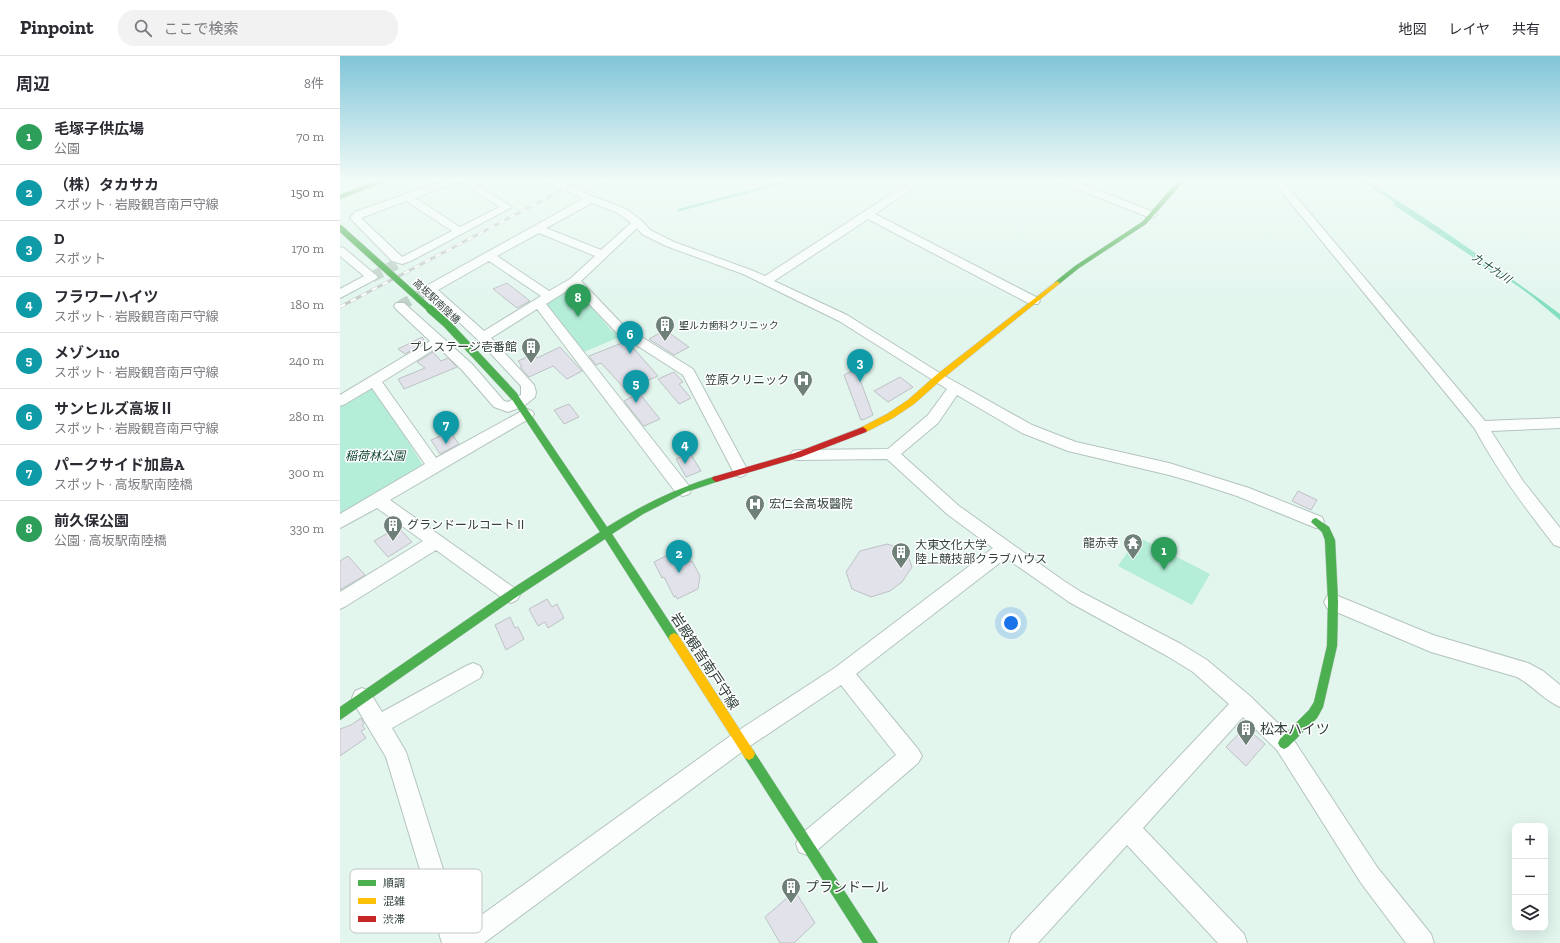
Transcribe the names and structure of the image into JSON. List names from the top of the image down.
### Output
{
  "streets": {
    "street": ["高坂駅南陸橋", "岩殿観音南戸守線"]
  },
  "crossings": [
    ["高坂駅南陸橋", "岩殿観音南戸守線"]
  ],
  "water": ["九十九川"],
  "parks": ["稲荷林公園"],
  "places": {
    "building": [
      "聖ルカ歯科クリニック",
      "プレステージ壱番館",
      "グランドールコートⅡ",
      "大東文化大学 陸上競技部クラブハウス",
      "松本ハイツ",
      "プランドール"
    ],
    "hospital": ["笠原クリニック", "宏仁会高坂醫院"],
    "temple": ["龍赤寺"]
  },
  "legend": ["順調", "混雑", "渋滞"],
  "page": {
    "header": "Pinpoint",
    "search": "ここで検索",
    "nav": ["地図", "レイヤ", "共有"],
    "heading": ["周辺", "8件"],
    "list": [
      {
        "mark": "1",
        "name": "毛塚子供広場",
        "note": "公園",
        "value": "70 m"
      },
      {
        "mark": "2",
        "name": "（株）タカサカ",
        "note": "スポット · 岩殿観音南戸守線",
        "value": "150 m"
      },
      {
        "mark": "3",
        "name": "D",
        "note": "スポット",
        "value": "170 m"
      },
      {
        "mark": "4",
        "name": "フラワーハイツ",
        "note": "スポット · 岩殿観音南戸守線",
        "value": "180 m"
      },
      {
        "mark": "5",
        "name": "メゾン110",
        "note": "スポット · 岩殿観音南戸守線",
        "value": "240 m"
      },
      {
        "mark": "6",
        "name": "サンヒルズ高坂Ⅱ",
        "note": "スポット · 岩殿観音南戸守線",
        "value": "280 m"
      },
      {
        "mark": "7",
        "name": "パークサイド加島A",
        "note": "スポット · 高坂駅南陸橋",
        "value": "300 m"
      },
      {
        "mark": "8",
        "name": "前久保公園",
        "note": "公園 · 高坂駅南陸橋",
        "value": "330 m"
      }
    ],
    "pins": [
      "8",
      "6",
      "3",
      "5",
      "7",
      "4",
      "1",
      "2"
    ],
    "map_buttons": ["+", "−"]
  }
}
